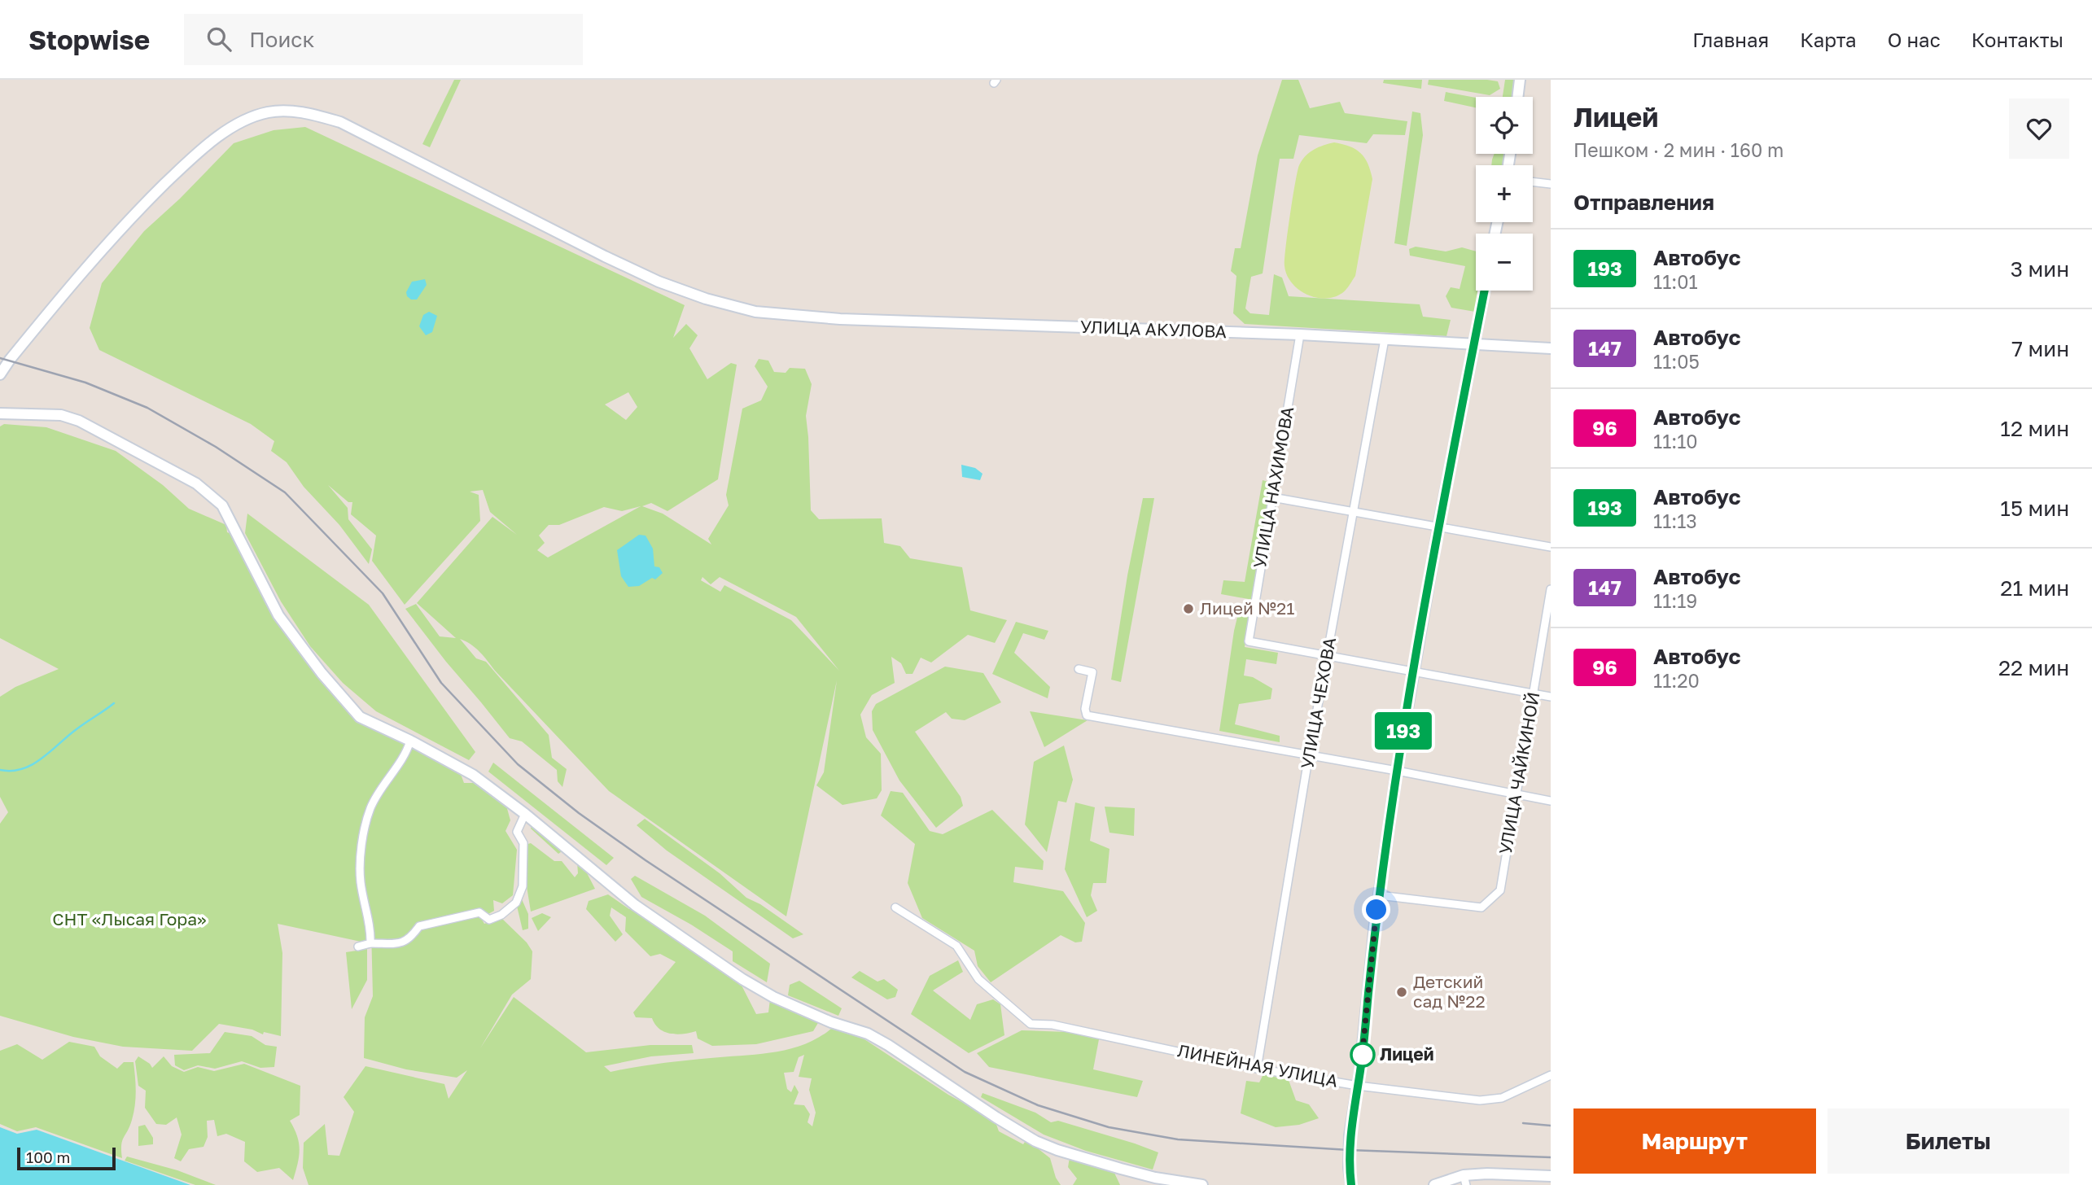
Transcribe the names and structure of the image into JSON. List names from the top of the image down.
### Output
{
  "streets": {
    "main road": ["УЛИЦА АКУЛОВА"],
    "street": [
      "УЛИЦА НАХИМОВА",
      "УЛИЦА ЧЕХОВА",
      "УЛИЦА ЧАЙКИНОЙ",
      "ЛИНЕЙНАЯ УЛИЦА"
    ]
  },
  "crossings": [
    ["УЛИЦА АКУЛОВА", "УЛИЦА НАХИМОВА"],
    ["УЛИЦА АКУЛОВА", "УЛИЦА ЧЕХОВА"],
    ["УЛИЦА НАХИМОВА", "УЛИЦА ЧЕХОВА"],
    ["УЛИЦА ЧЕХОВА", "ЛИНЕЙНАЯ УЛИЦА"]
  ],
  "parks": ["СНТ «Лысая Гора»"],
  "places": ["Лицей №21", "Детский сад №22", "Лицей"],
  "lines": ["bus line 193"],
  "scale_bar": "100 m",
  "page": {
    "header": "Stopwise",
    "search": "Поиск",
    "nav": [
      "Главная",
      "Карта",
      "О нас",
      "Контакты"
    ],
    "on_map": "193",
    "heading": [
      ["Лицей", "Пешком · 2 мин · 160 m"],
      "Отправления"
    ],
    "map_buttons": ["+", "−"],
    "list": [
      {
        "mark": "193",
        "name": "Автобус",
        "note": "11:01",
        "value": "3 мин"
      },
      {
        "mark": "147",
        "name": "Автобус",
        "note": "11:05",
        "value": "7 мин"
      },
      {
        "mark": "96",
        "name": "Автобус",
        "note": "11:10",
        "value": "12 мин"
      },
      {
        "mark": "193",
        "name": "Автобус",
        "note": "11:13",
        "value": "15 мин"
      },
      {
        "mark": "147",
        "name": "Автобус",
        "note": "11:19",
        "value": "21 мин"
      },
      {
        "mark": "96",
        "name": "Автобус",
        "note": "11:20",
        "value": "22 мин"
      }
    ],
    "buttons": ["Маршрут", "Билеты"],
    "scale": "100 m"
  }
}
